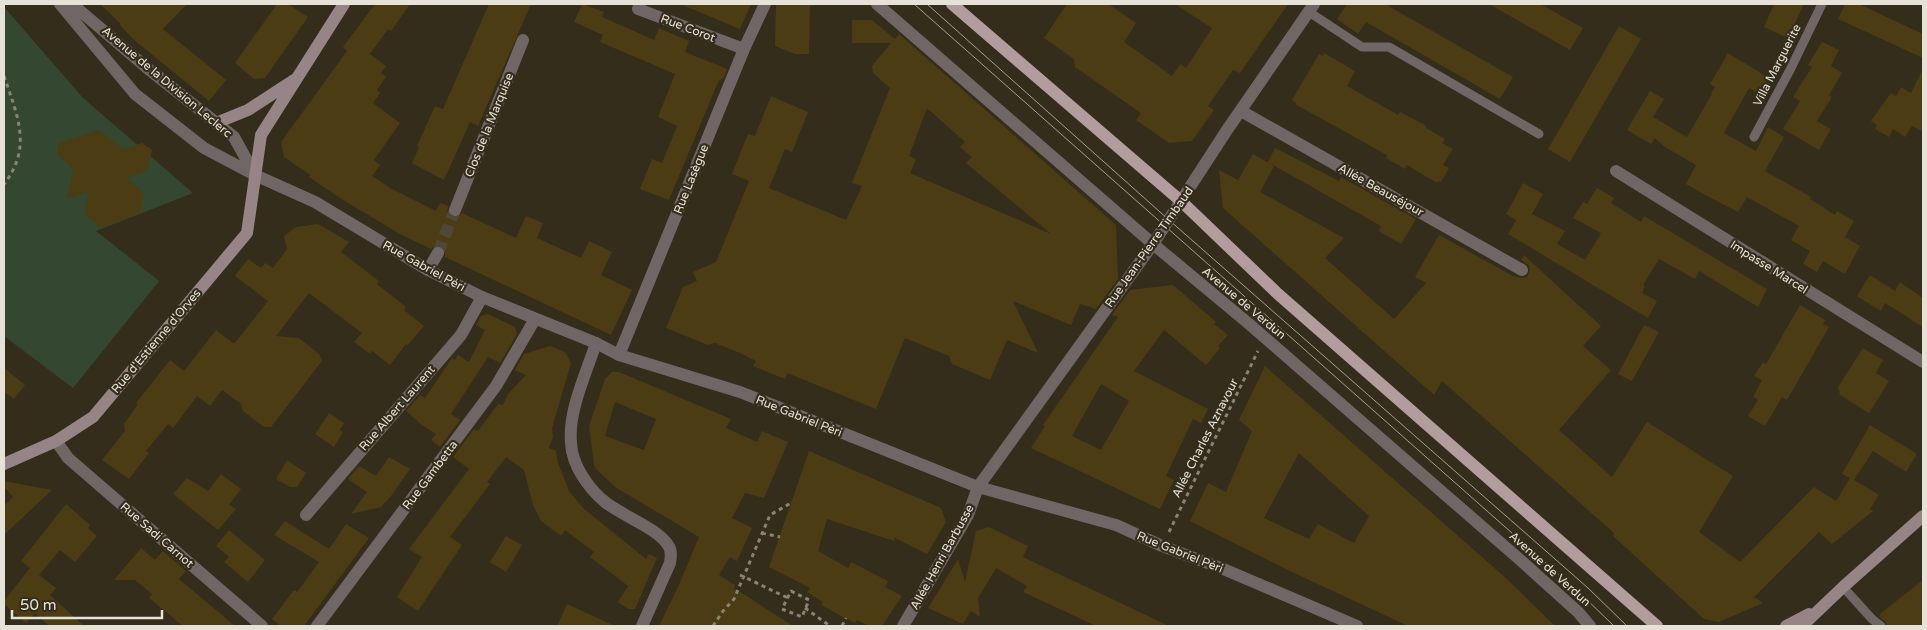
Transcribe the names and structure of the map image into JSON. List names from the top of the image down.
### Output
{
  "streets": {
    "main road": ["Rue d'Estienne d'Orves"],
    "street": [
      "Rue Corot",
      "Avenue de la Division Leclerc",
      "Clos de la Marquise",
      "Rue Lasègue",
      "Allée Beauséjour",
      "Rue Jean-Pierre Timbaud",
      "Rue Gabriel Péri",
      "Impasse Marcel",
      "Avenue de Verdun",
      "Rue Albert Laurent",
      "Rue Gambetta",
      "Rue Sadi Carnot",
      "Allée Henri Barbusse"
    ],
    "lane": ["Villa Marguerite"],
    "path": ["Allée Charles Aznavour"]
  },
  "crossings": [
    ["Rue Corot", "Rue Lasègue"],
    ["Avenue de la Division Leclerc", "Rue Gabriel Péri"],
    ["Avenue de la Division Leclerc", "Rue d'Estienne d'Orves"],
    ["Rue Lasègue", "Rue Gabriel Péri"],
    ["Allée Beauséjour", "Rue Jean-Pierre Timbaud"],
    ["Rue Jean-Pierre Timbaud", "Rue Gabriel Péri"],
    ["Rue Jean-Pierre Timbaud", "Avenue de Verdun"],
    ["Rue Jean-Pierre Timbaud", "Allée Henri Barbusse"],
    ["Rue Gabriel Péri", "Rue d'Estienne d'Orves"],
    ["Rue Gabriel Péri", "Rue Albert Laurent"],
    ["Rue Gabriel Péri", "Allée Charles Aznavour"],
    ["Rue Gabriel Péri", "Rue Gambetta"],
    ["Rue Gabriel Péri", "Allée Henri Barbusse"],
    ["Avenue de Verdun", "Allée Charles Aznavour"],
    ["Rue d'Estienne d'Orves", "Rue Sadi Carnot"]
  ],
  "scale_bar": "50 m"
}
